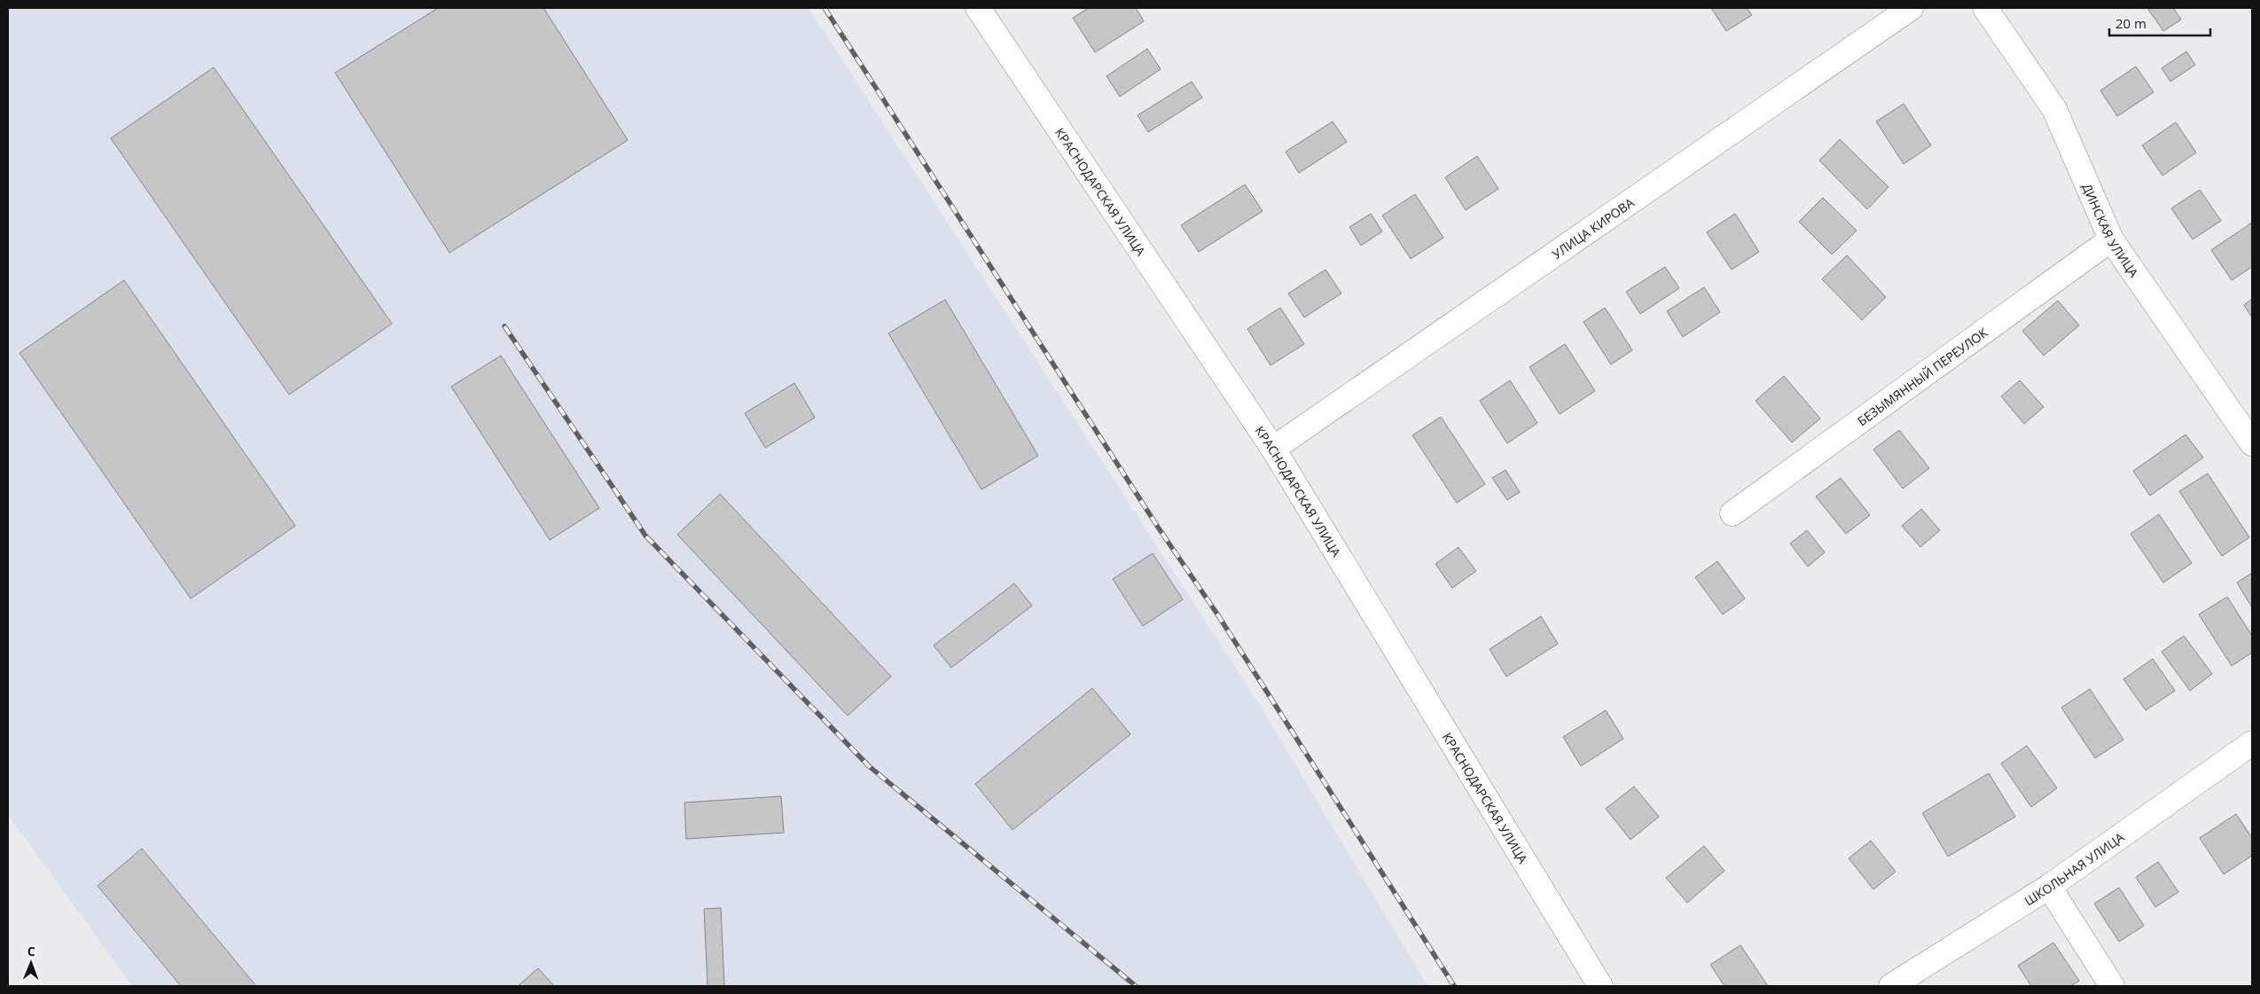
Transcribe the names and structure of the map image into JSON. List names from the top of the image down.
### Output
{
  "streets": {
    "street": [
      "КРАСНОДАРСКАЯ УЛИЦА",
      "УЛИЦА КИРОВА",
      "ДИНСКАЯ УЛИЦА",
      "БЕЗЫМЯННЫЙ ПЕРЕУЛОК",
      "ШКОЛЬНАЯ УЛИЦА"
    ]
  },
  "crossings": [
    ["КРАСНОДАРСКАЯ УЛИЦА", "УЛИЦА КИРОВА"],
    ["ДИНСКАЯ УЛИЦА", "БЕЗЫМЯННЫЙ ПЕРЕУЛОК"]
  ],
  "scale_bar": "20 m",
  "north": "top"
}
